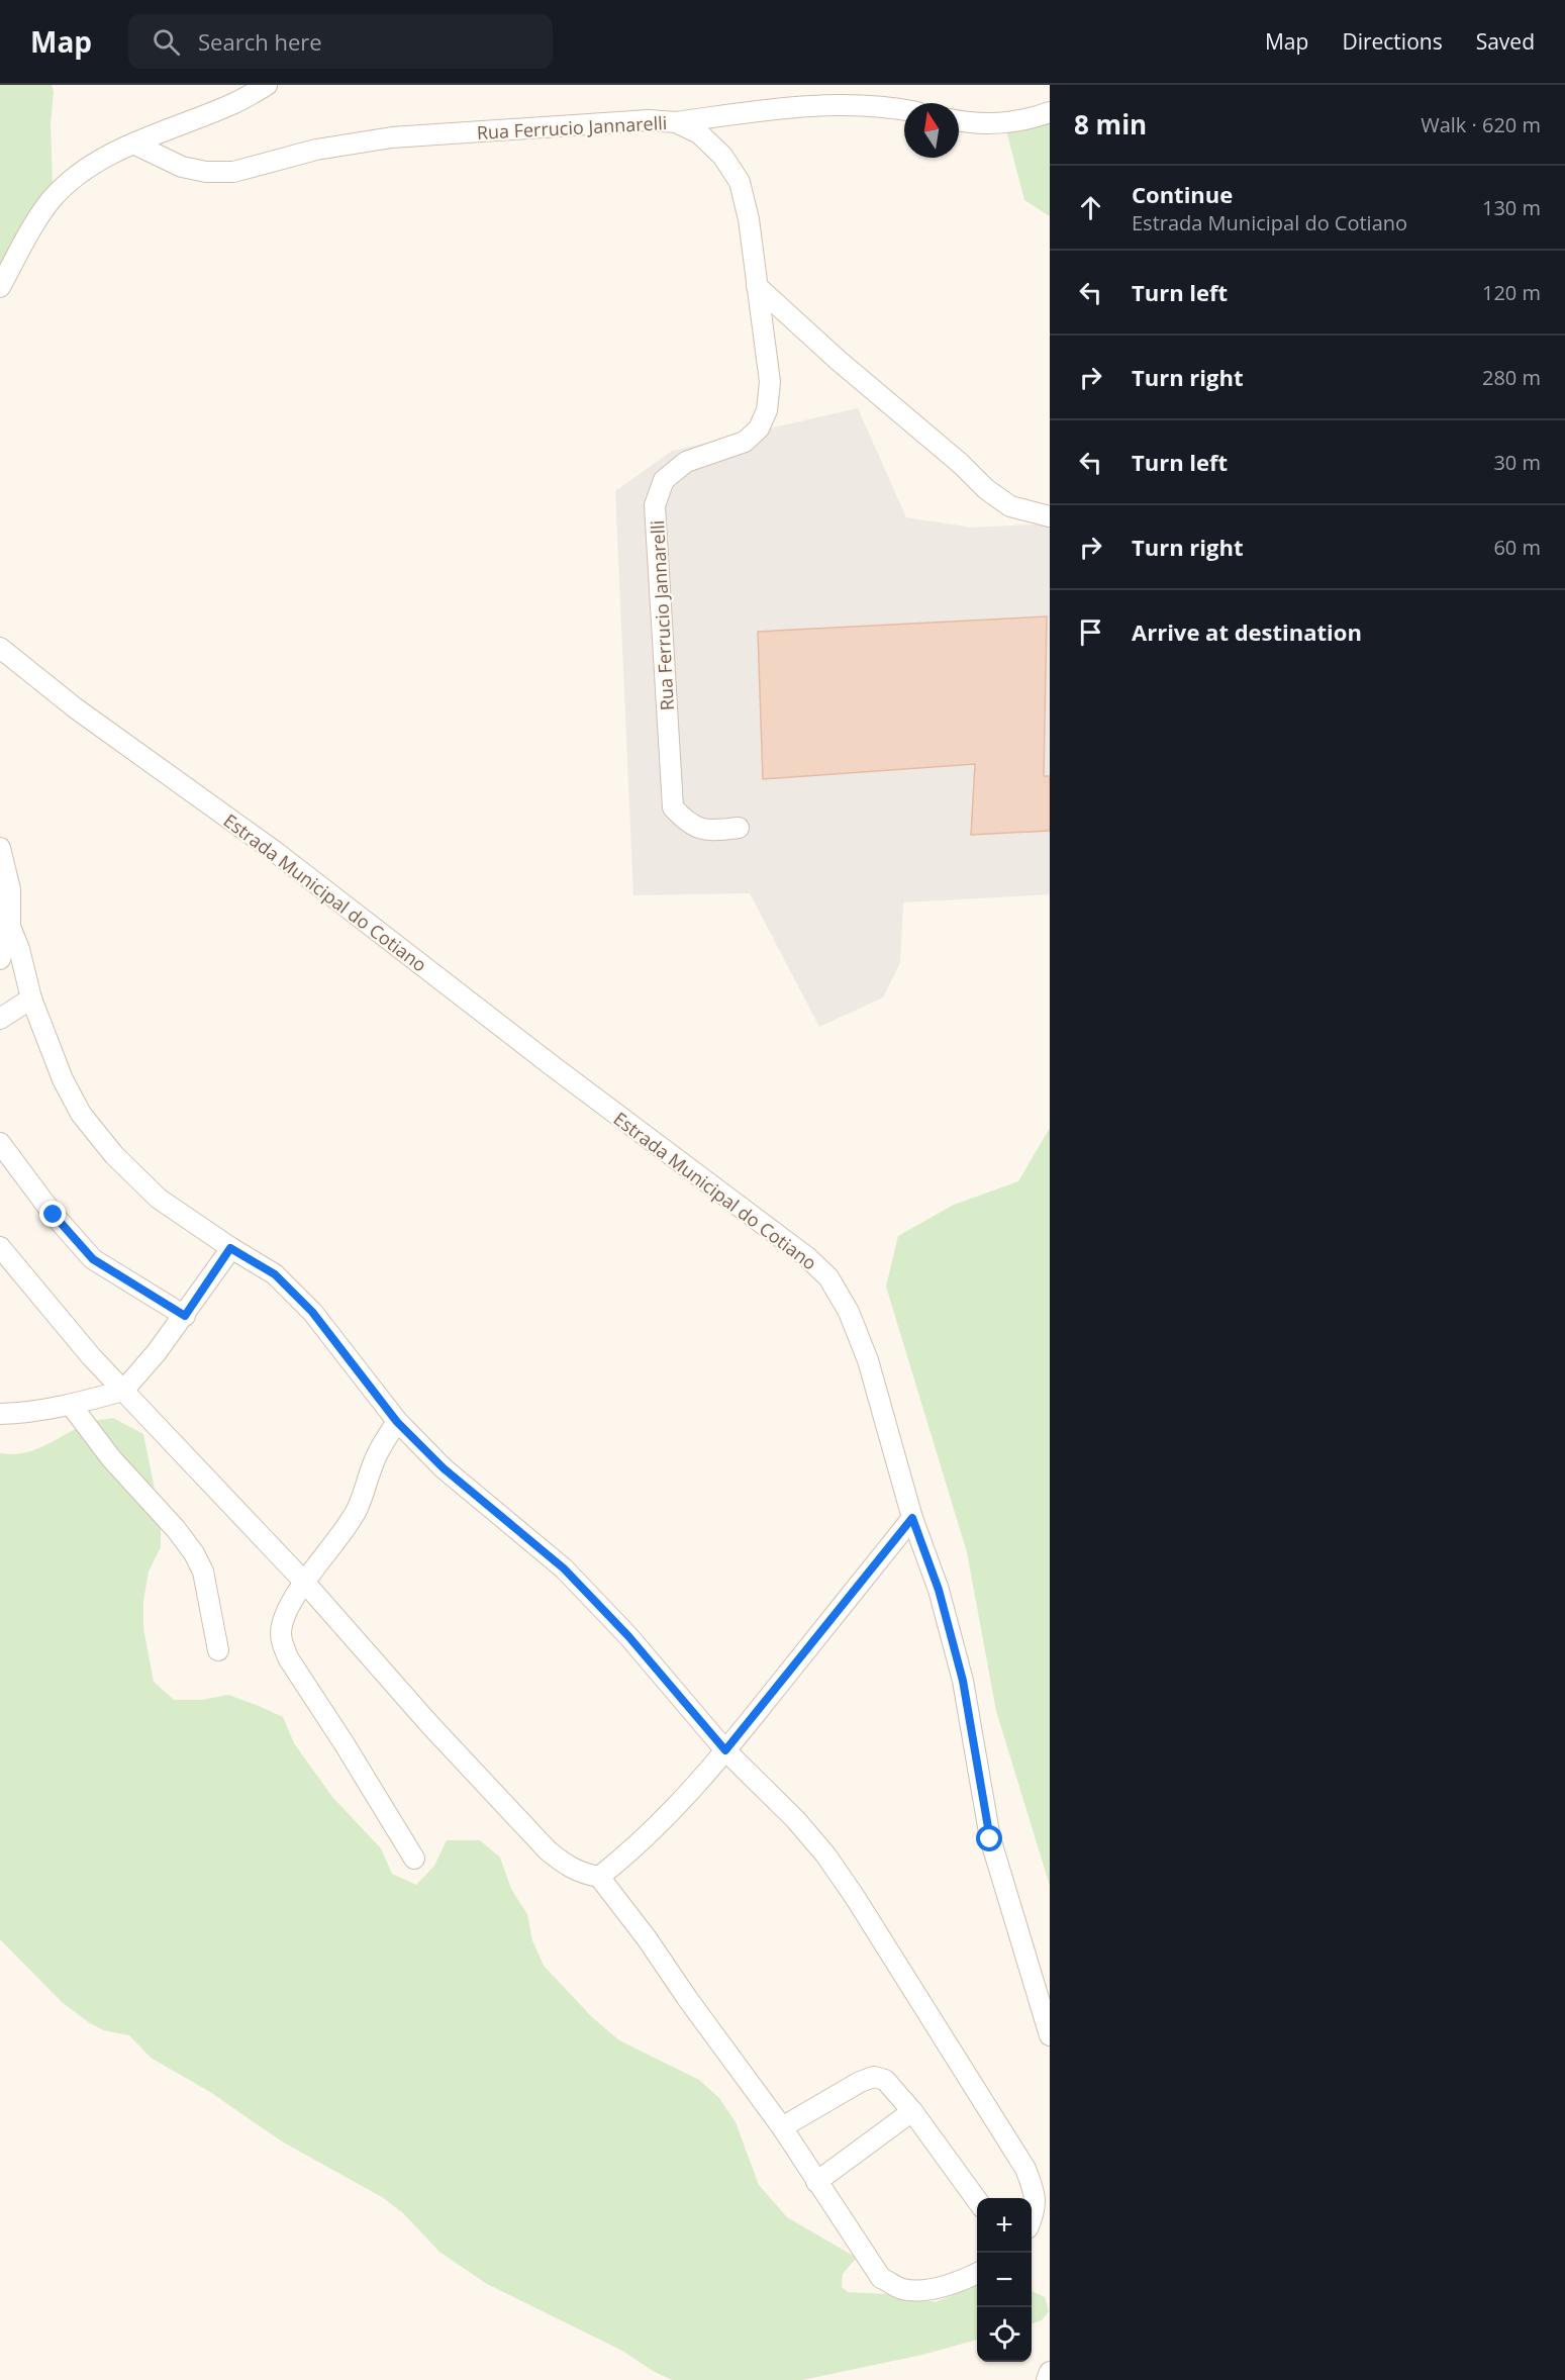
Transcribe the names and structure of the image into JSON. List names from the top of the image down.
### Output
{
  "streets": {
    "street": ["Rua Ferrucio Jannarelli", "Estrada Municipal do Cotiano"]
  },
  "north": "top",
  "page": {
    "header": "Map",
    "search": "Search here",
    "nav": ["Map", "Directions", "Saved"],
    "heading": ["8 min", "Walk · 620 m"],
    "list": [
      ["Continue", "Estrada Municipal do Cotiano", "130 m"],
      ["Turn left", "120 m"],
      ["Turn right", "280 m"],
      ["Turn left", "30 m"],
      ["Turn right", "60 m"],
      "Arrive at destination"
    ],
    "map_buttons": ["+", "−"]
  }
}
